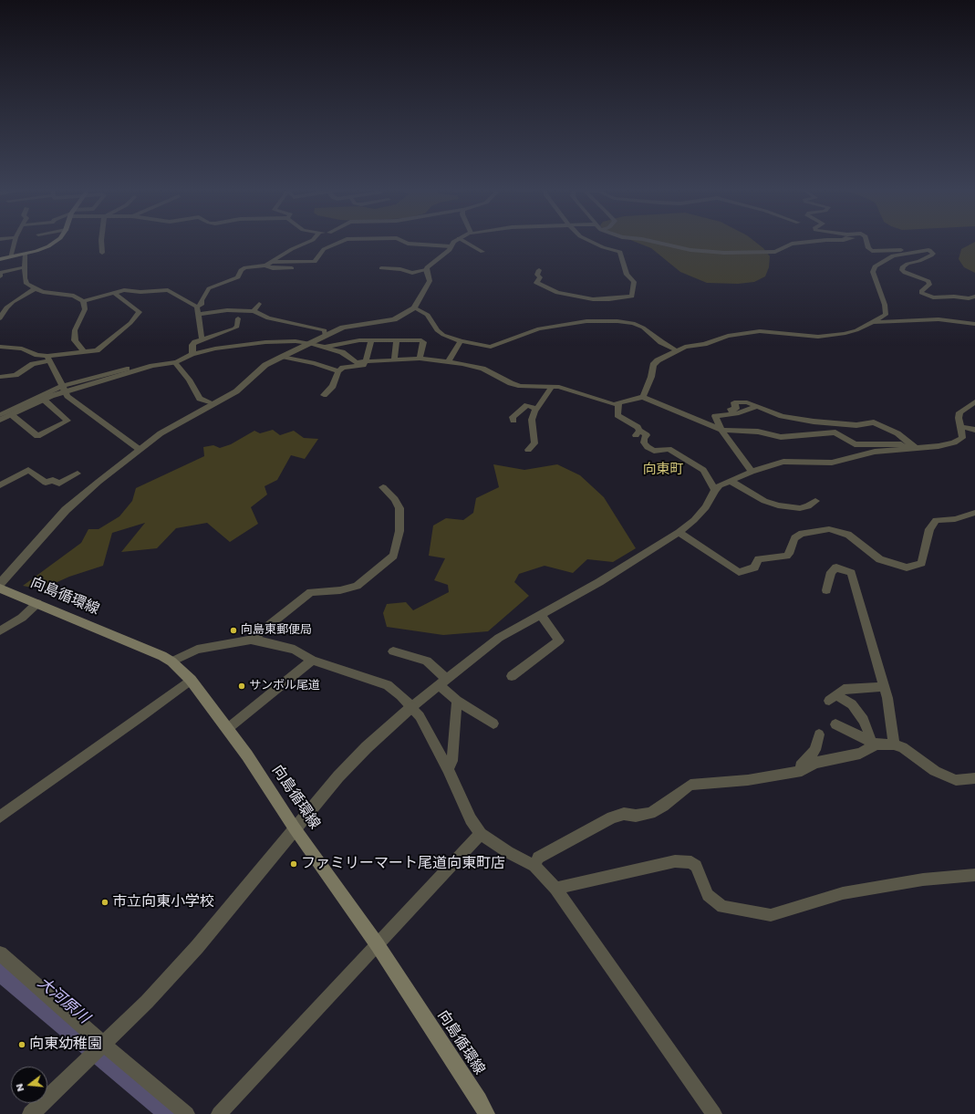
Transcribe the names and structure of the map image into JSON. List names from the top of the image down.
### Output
{
  "streets": {
    "main road": ["向島循環線"]
  },
  "districts": ["向東町"],
  "water": ["大河原川"],
  "places": [
    "向島東郵便局",
    "サンボル尾道",
    "ファミリーマート尾道向東町店",
    "市立向東小学校",
    "向東幼稚園"
  ],
  "north": "left"
}
